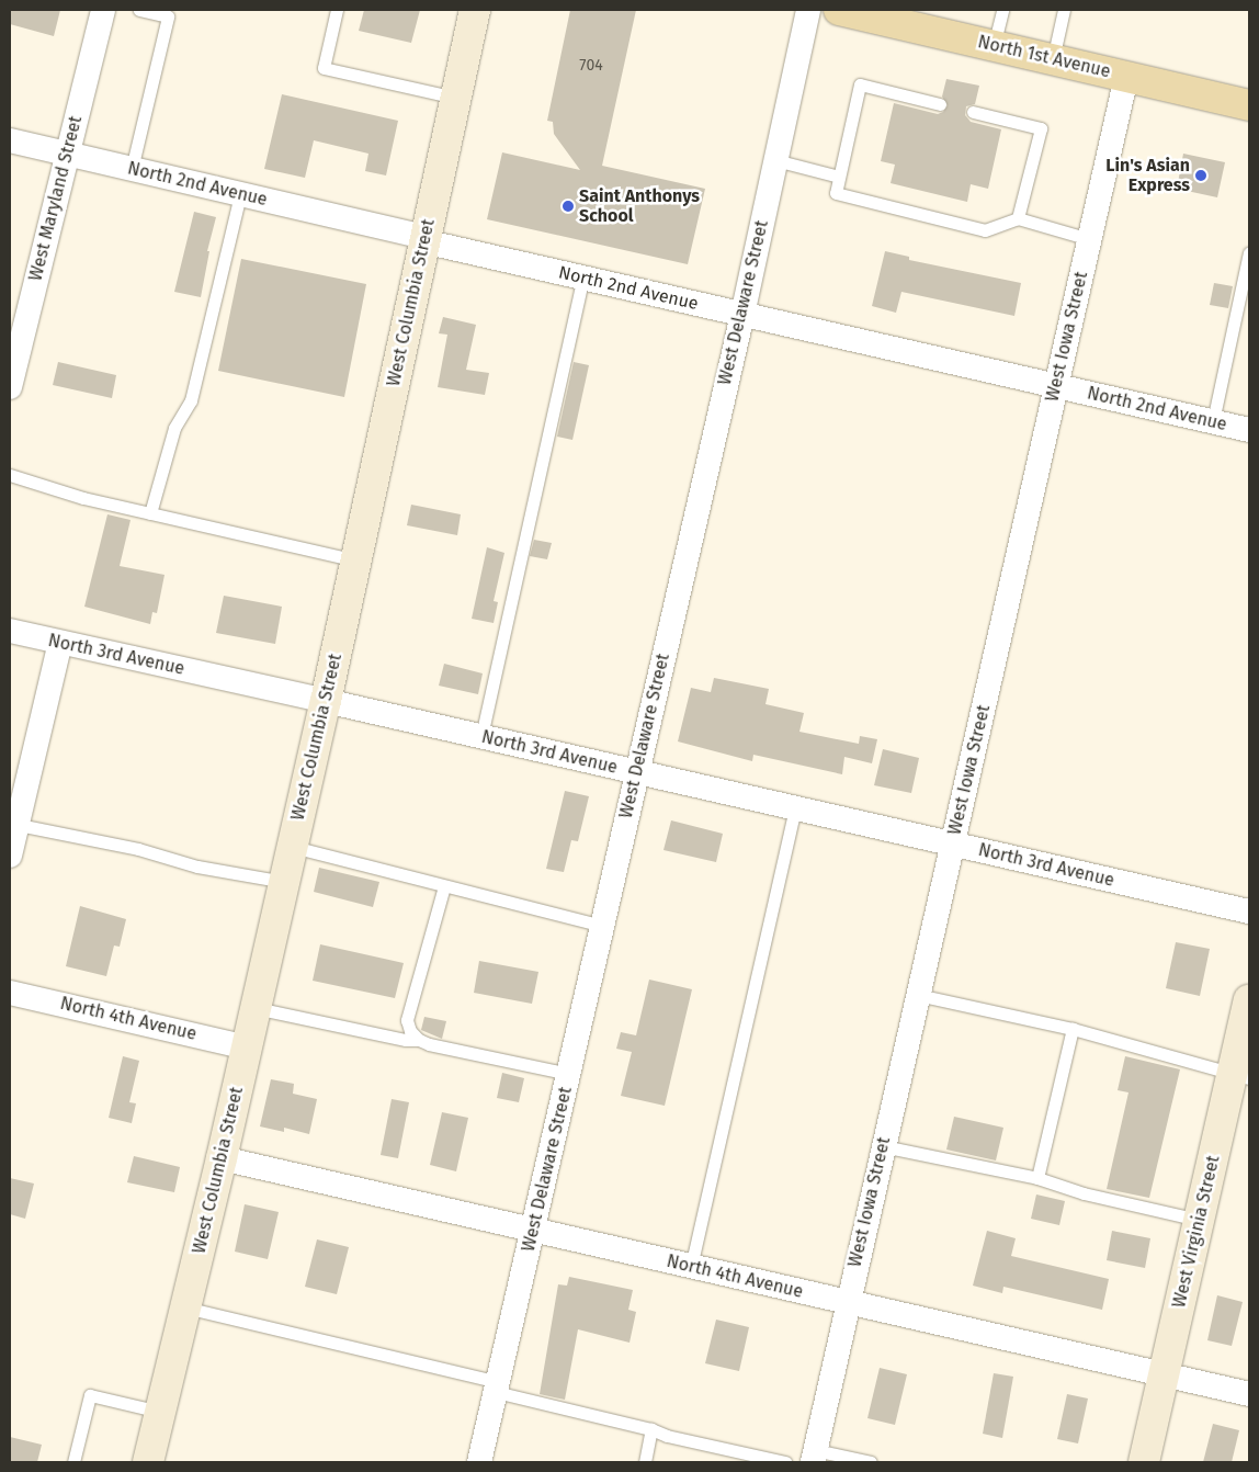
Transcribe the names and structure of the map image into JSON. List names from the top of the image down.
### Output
{
  "streets": {
    "main road": ["North 1st Avenue", "West Columbia Street", "West Virginia Street"],
    "street": [
      "North 2nd Avenue",
      "West Maryland Street",
      "West Delaware Street",
      "West Iowa Street",
      "North 3rd Avenue",
      "North 4th Avenue"
    ]
  },
  "crossings": [
    ["North 1st Avenue", "West Iowa Street"],
    ["North 2nd Avenue", "West Maryland Street"],
    ["North 2nd Avenue", "West Columbia Street"],
    ["North 2nd Avenue", "West Delaware Street"],
    ["North 2nd Avenue", "West Iowa Street"],
    ["West Columbia Street", "North 3rd Avenue"],
    ["West Columbia Street", "North 4th Avenue"],
    ["West Delaware Street", "North 3rd Avenue"],
    ["West Delaware Street", "North 4th Avenue"],
    ["West Iowa Street", "North 3rd Avenue"],
    ["West Iowa Street", "North 4th Avenue"],
    ["North 4th Avenue", "West Virginia Street"]
  ],
  "places": ["Lin's Asian Express", "Saint Anthonys School"],
  "house_numbers": ["704"]
}
